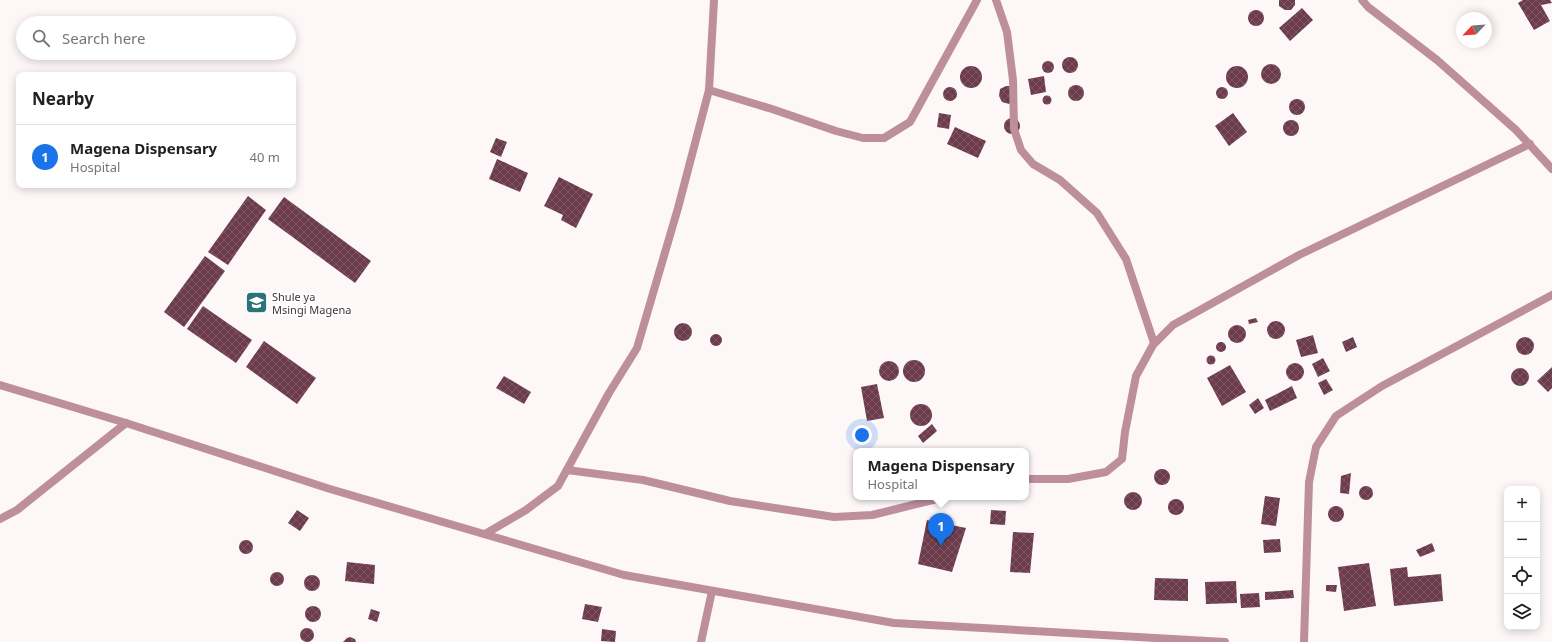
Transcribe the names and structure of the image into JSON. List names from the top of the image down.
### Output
{
  "places": {
    "school or university": ["Shule ya Msingi Magena"]
  },
  "north": "bottom left",
  "page": {
    "search": "Search here",
    "heading": "Nearby",
    "list": [
      {
        "mark": "1",
        "name": "Magena Dispensary",
        "note": "Hospital",
        "value": "40 m"
      }
    ],
    "popup": ["Magena Dispensary", "Hospital"],
    "map_buttons": ["+", "−"],
    "pins": "1"
  }
}
